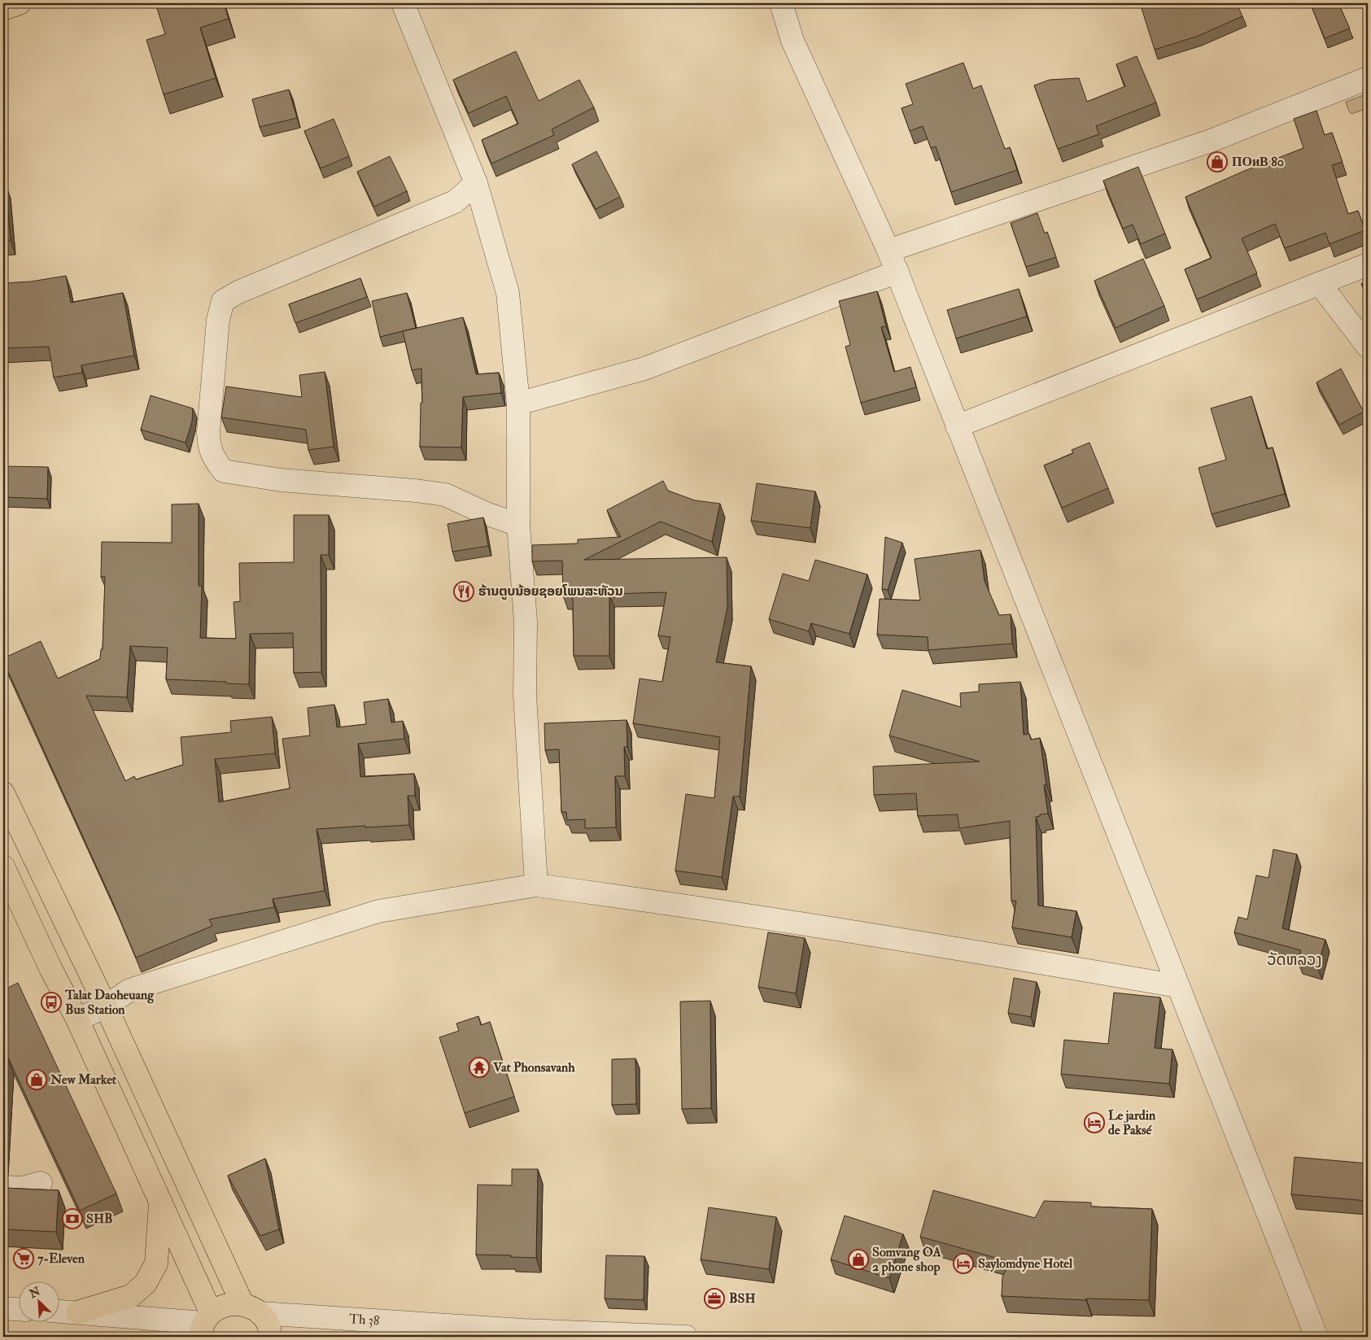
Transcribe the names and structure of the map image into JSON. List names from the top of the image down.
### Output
{
  "streets": {
    "street": ["Th 38"]
  },
  "districts": ["ວັດຫລວງ"],
  "places": {
    "shop": ["ПОиВ 80", "New Market", "Somvang OA 2 phone shop"],
    "restaurant": ["ຮ້ານຕູບນ້ອຍຊອຍໂພນສະຫັວນ"],
    "bus stop": ["Talat Daoheuang Bus Station"],
    "temple": ["Vat Phonsavanh"],
    "hotel": ["Le jardin de Paksé", "Saylomdyne Hotel"],
    "bank": ["SHB"],
    "supermarket": ["7-Eleven"],
    "office": ["BSH"]
  },
  "north": "top left"
}
